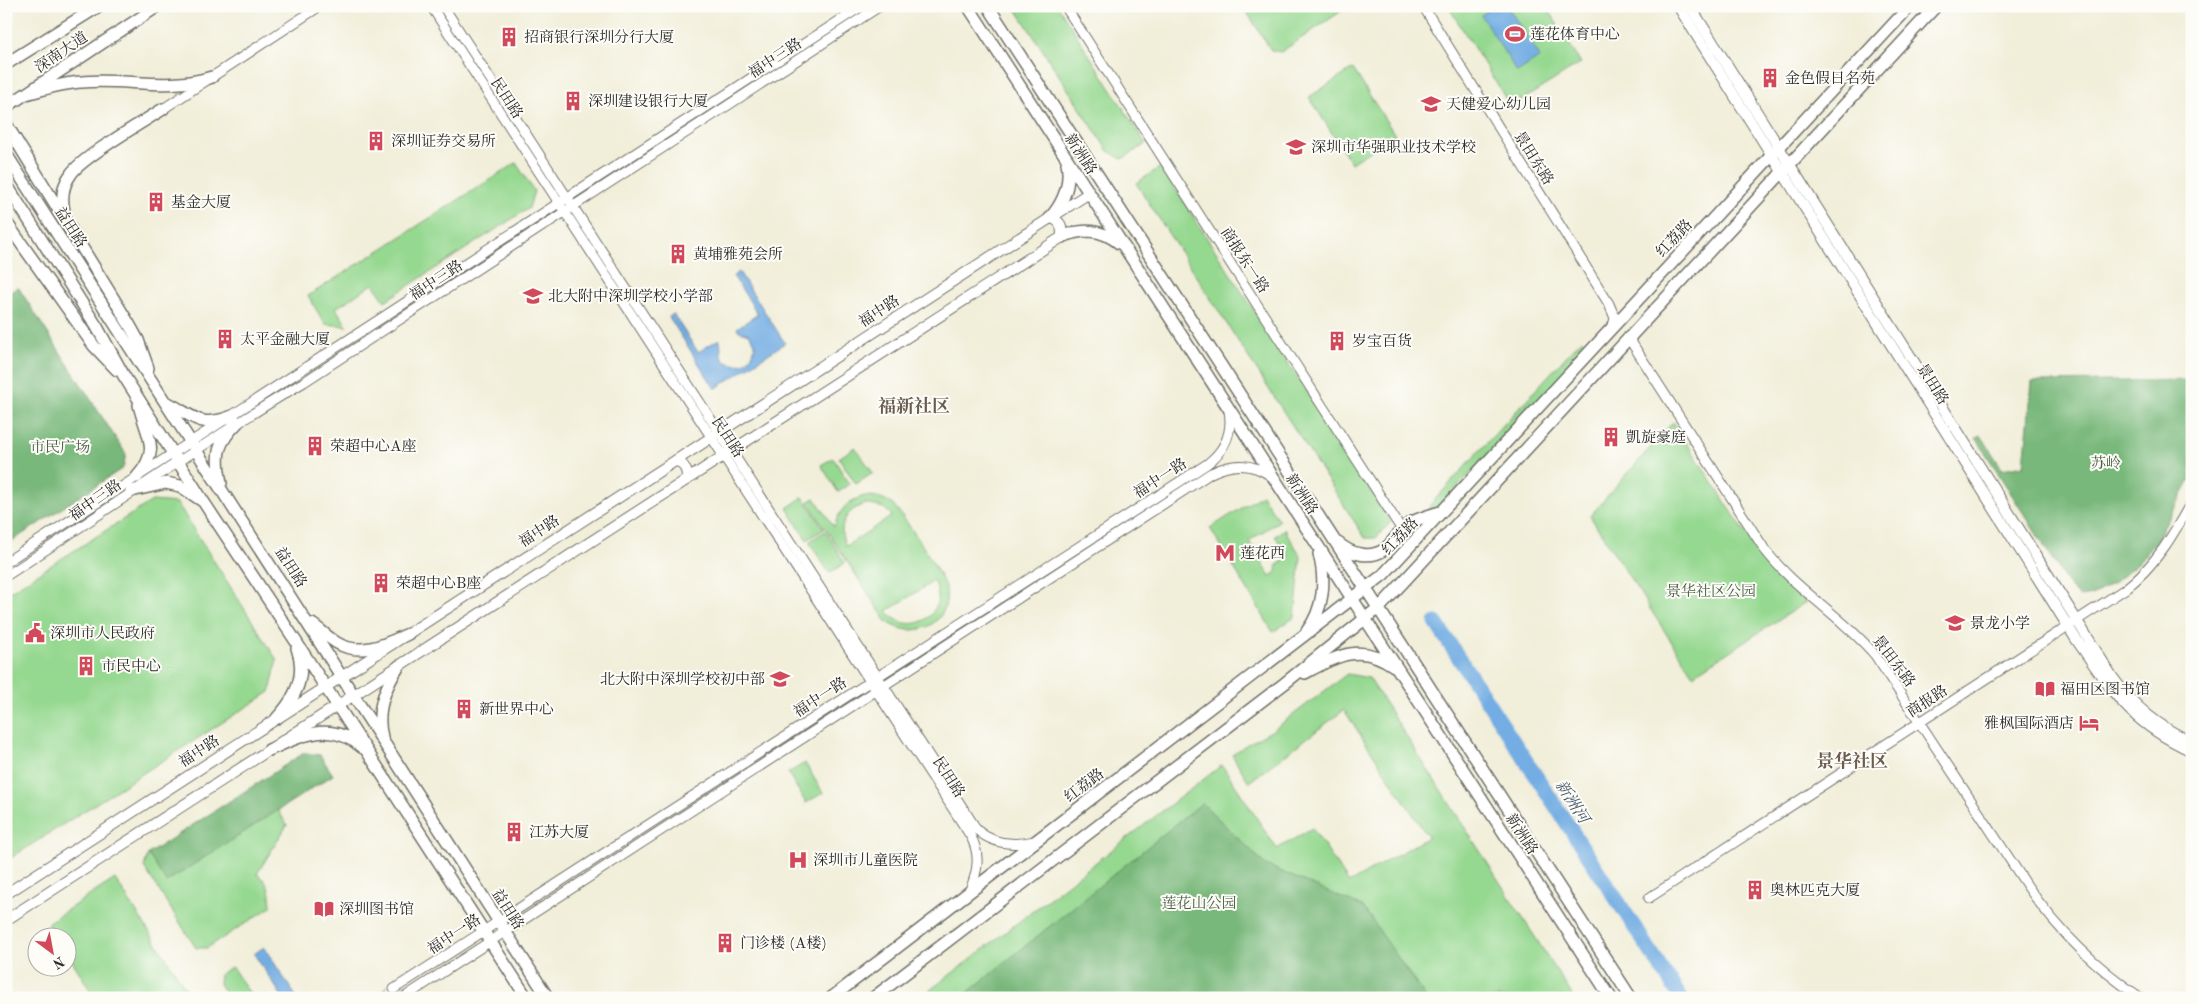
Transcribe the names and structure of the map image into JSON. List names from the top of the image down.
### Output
{
  "streets": {
    "main road": [
      "深南大道",
      "新洲路",
      "益田路",
      "红荔路",
      "福中路",
      "景田路"
    ],
    "street": [
      "福中三路",
      "民田路",
      "景田东路",
      "商报东一路",
      "福中一路",
      "商报路"
    ]
  },
  "crossings": [
    ["福中三路", "民田路"],
    ["福中三路", "益田路"],
    ["民田路", "红荔路"],
    ["民田路", "福中路"],
    ["民田路", "福中一路"],
    ["新洲路", "红荔路"],
    ["新洲路", "福中路"],
    ["新洲路", "福中一路"],
    ["景田东路", "红荔路"],
    ["景田东路", "商报路"],
    ["益田路", "福中路"],
    ["益田路", "福中一路"],
    ["红荔路", "景田路"],
    ["景田路", "商报路"]
  ],
  "districts": ["福新社区", "景华社区"],
  "water": ["新洲河"],
  "parks": [
    "市民广场",
    "苏岭",
    "景华社区公园",
    "莲花山公园"
  ],
  "places": {
    "sports": ["莲花体育中心"],
    "building": [
      "招商银行深圳分行大厦",
      "金色假日名苑",
      "深圳建设银行大厦",
      "深圳证券交易所",
      "基金大厦",
      "黄埔雅苑会所",
      "太平金融大厦",
      "岁宝百货",
      "凱旋豪庭",
      "荣超中心A座",
      "荣超中心B座",
      "市民中心",
      "新世界中心",
      "江苏大厦",
      "奥林匹克大厦",
      "门诊楼 (A楼)"
    ],
    "school or university": [
      "天健爱心幼儿园",
      "深圳市华强职业技术学校",
      "北大附中深圳学校小学部",
      "景龙小学",
      "北大附中深圳学校初中部"
    ],
    "metro station": ["莲花西"],
    "public building": ["深圳市人民政府"],
    "library": ["福田区图书馆", "深圳图书馆"],
    "hotel": ["雅枫国际酒店"],
    "hospital": ["深圳市儿童医院"]
  },
  "north": "bottom right"
}
